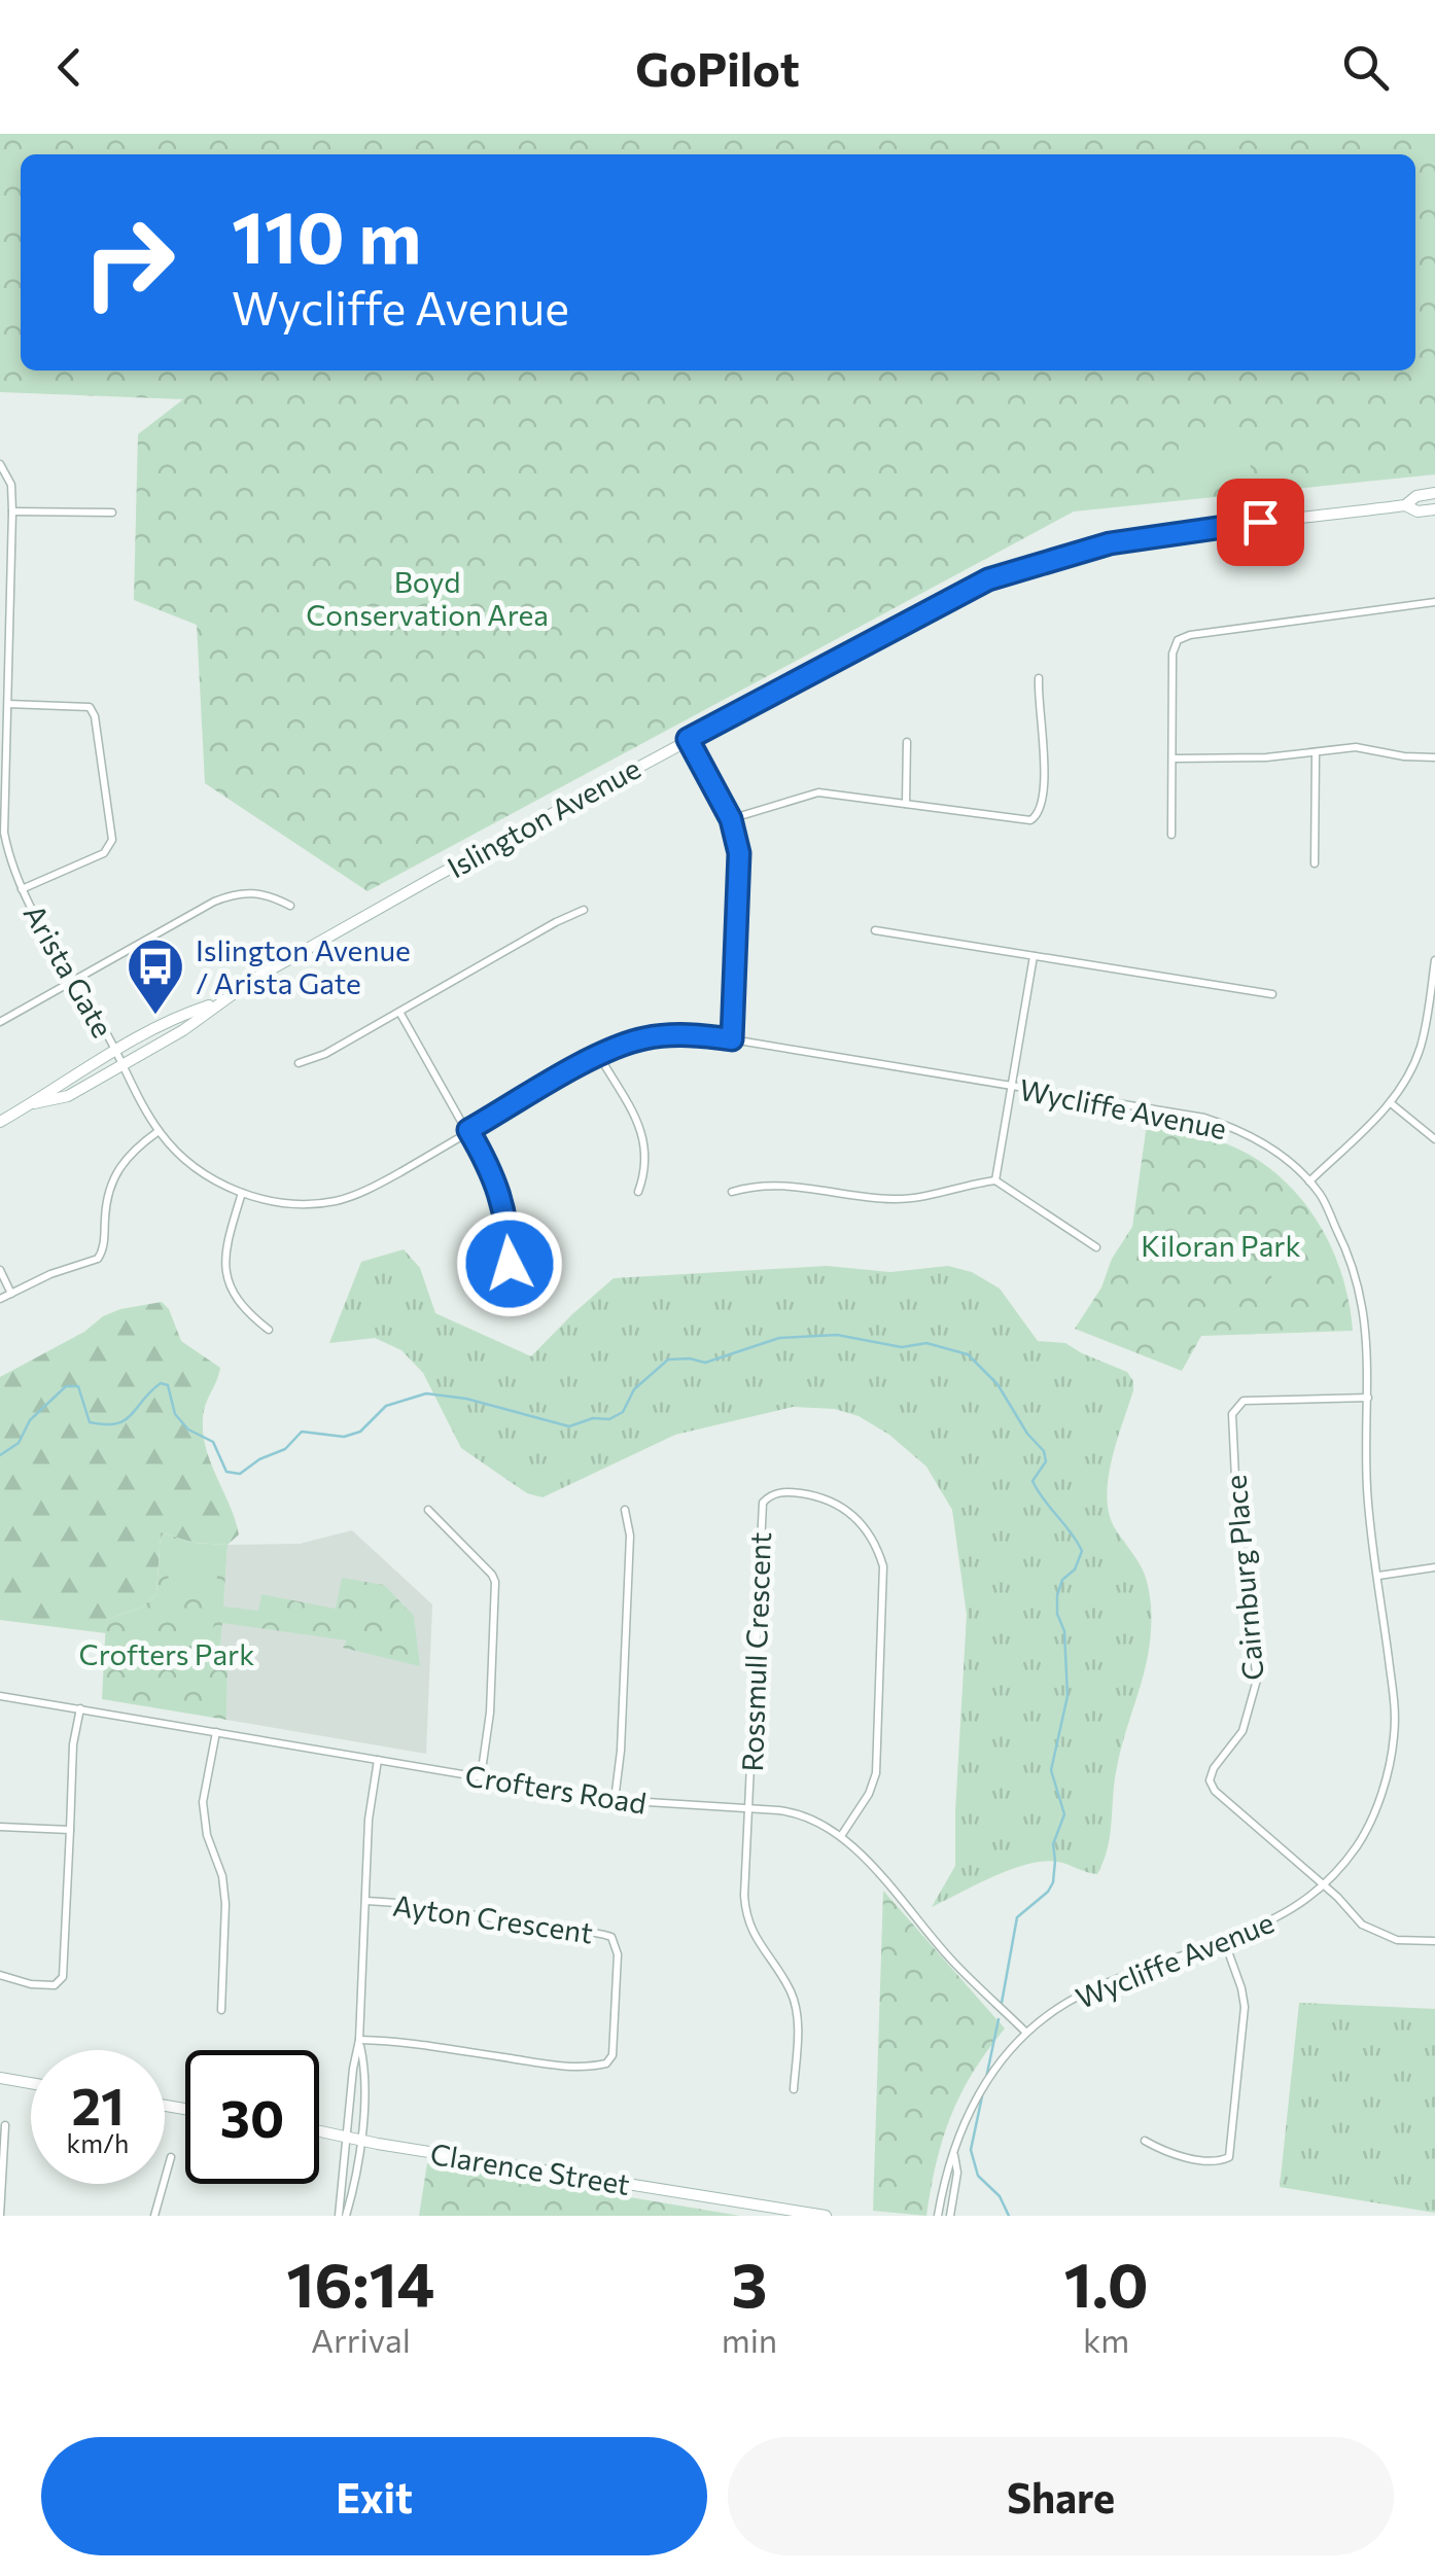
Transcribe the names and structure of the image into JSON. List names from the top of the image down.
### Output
{
  "streets": {
    "main road": ["Islington Avenue", "Clarence Street"],
    "street": [
      "Arista Gate",
      "Wycliffe Avenue",
      "Cairnburg Place",
      "Rossmull Crescent",
      "Crofters Road",
      "Ayton Crescent"
    ]
  },
  "crossings": [
    ["Islington Avenue", "Arista Gate"],
    ["Islington Avenue", "Wycliffe Avenue"],
    ["Arista Gate", "Wycliffe Avenue"],
    ["Wycliffe Avenue", "Cairnburg Place"],
    ["Wycliffe Avenue", "Crofters Road"],
    ["Rossmull Crescent", "Crofters Road"]
  ],
  "parks": ["Boyd Conservation Area", "Kiloran Park", "Crofters Park"],
  "places": {
    "bus stop": ["Islington Avenue / Arista Gate"]
  },
  "page": {
    "header": "GoPilot",
    "turn": ["110 m", "Wycliffe Avenue"],
    "speed": "21 km/h",
    "limit": "30",
    "eta": [
      "16:14",
      "Arrival",
      "3",
      "min",
      "1.0",
      "km"
    ],
    "buttons": ["Exit", "Share"]
  }
}
